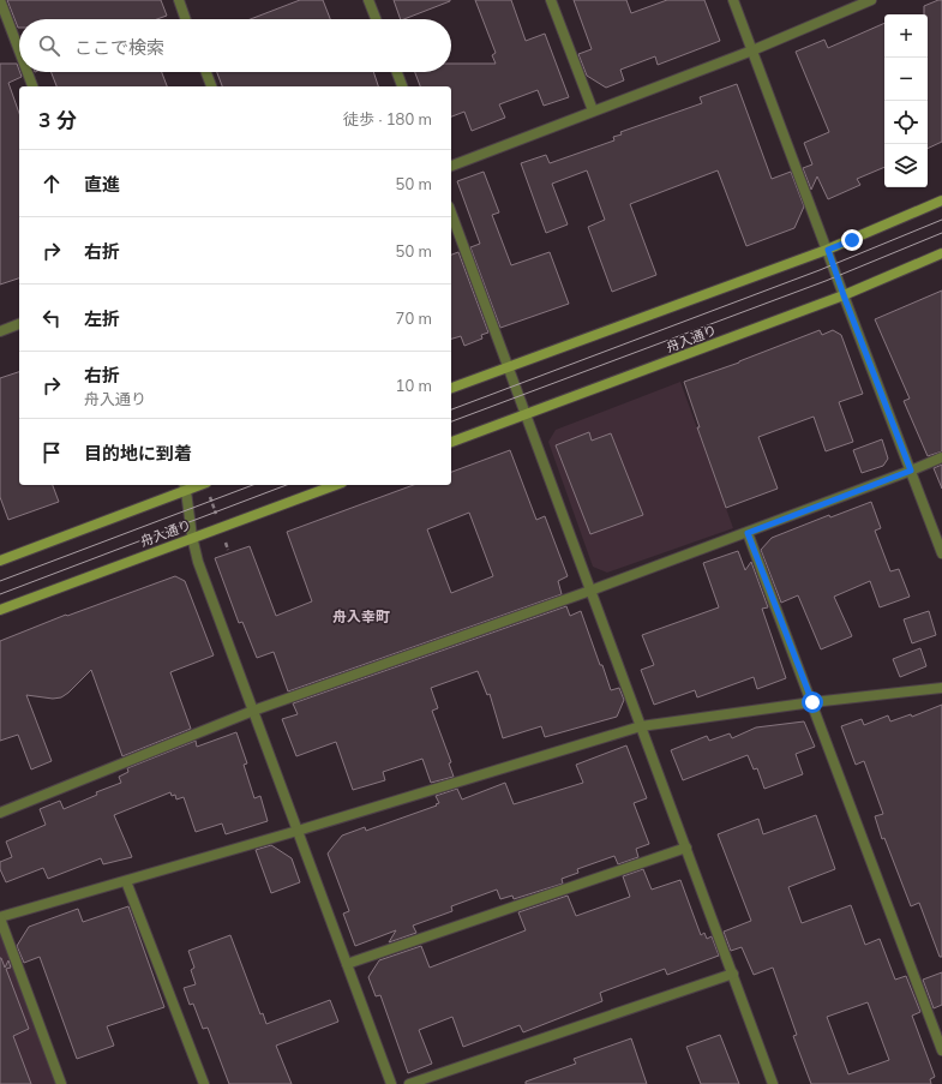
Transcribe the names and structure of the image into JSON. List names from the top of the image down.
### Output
{
  "streets": {
    "street": ["舟入通り"]
  },
  "districts": ["舟入幸町"],
  "page": {
    "map_buttons": ["+", "−"],
    "search": "ここで検索",
    "heading": ["3 分", "徒歩 · 180 m"],
    "list": [
      ["直進", "50 m"],
      ["右折", "50 m"],
      ["左折", "70 m"],
      ["右折", "舟入通り", "10 m"],
      "目的地に到着"
    ]
  }
}
